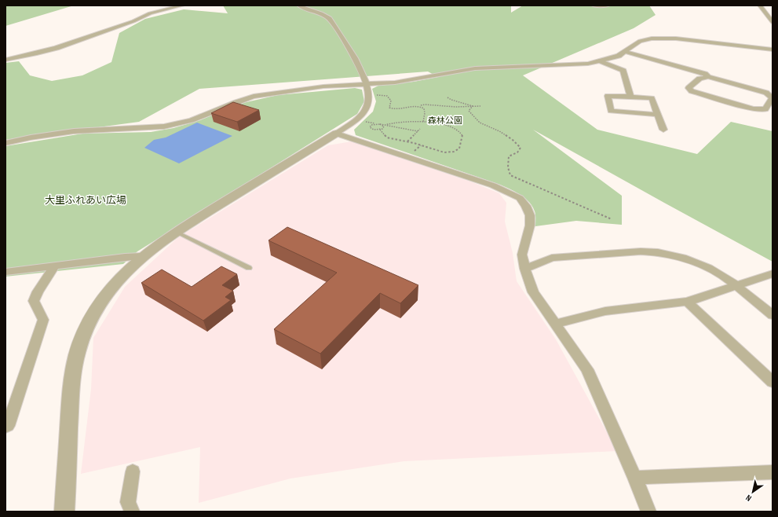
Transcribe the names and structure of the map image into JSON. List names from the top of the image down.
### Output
{
  "parks": ["森林公園", "大里ふれあい広場"],
  "north": "bottom left"
}
